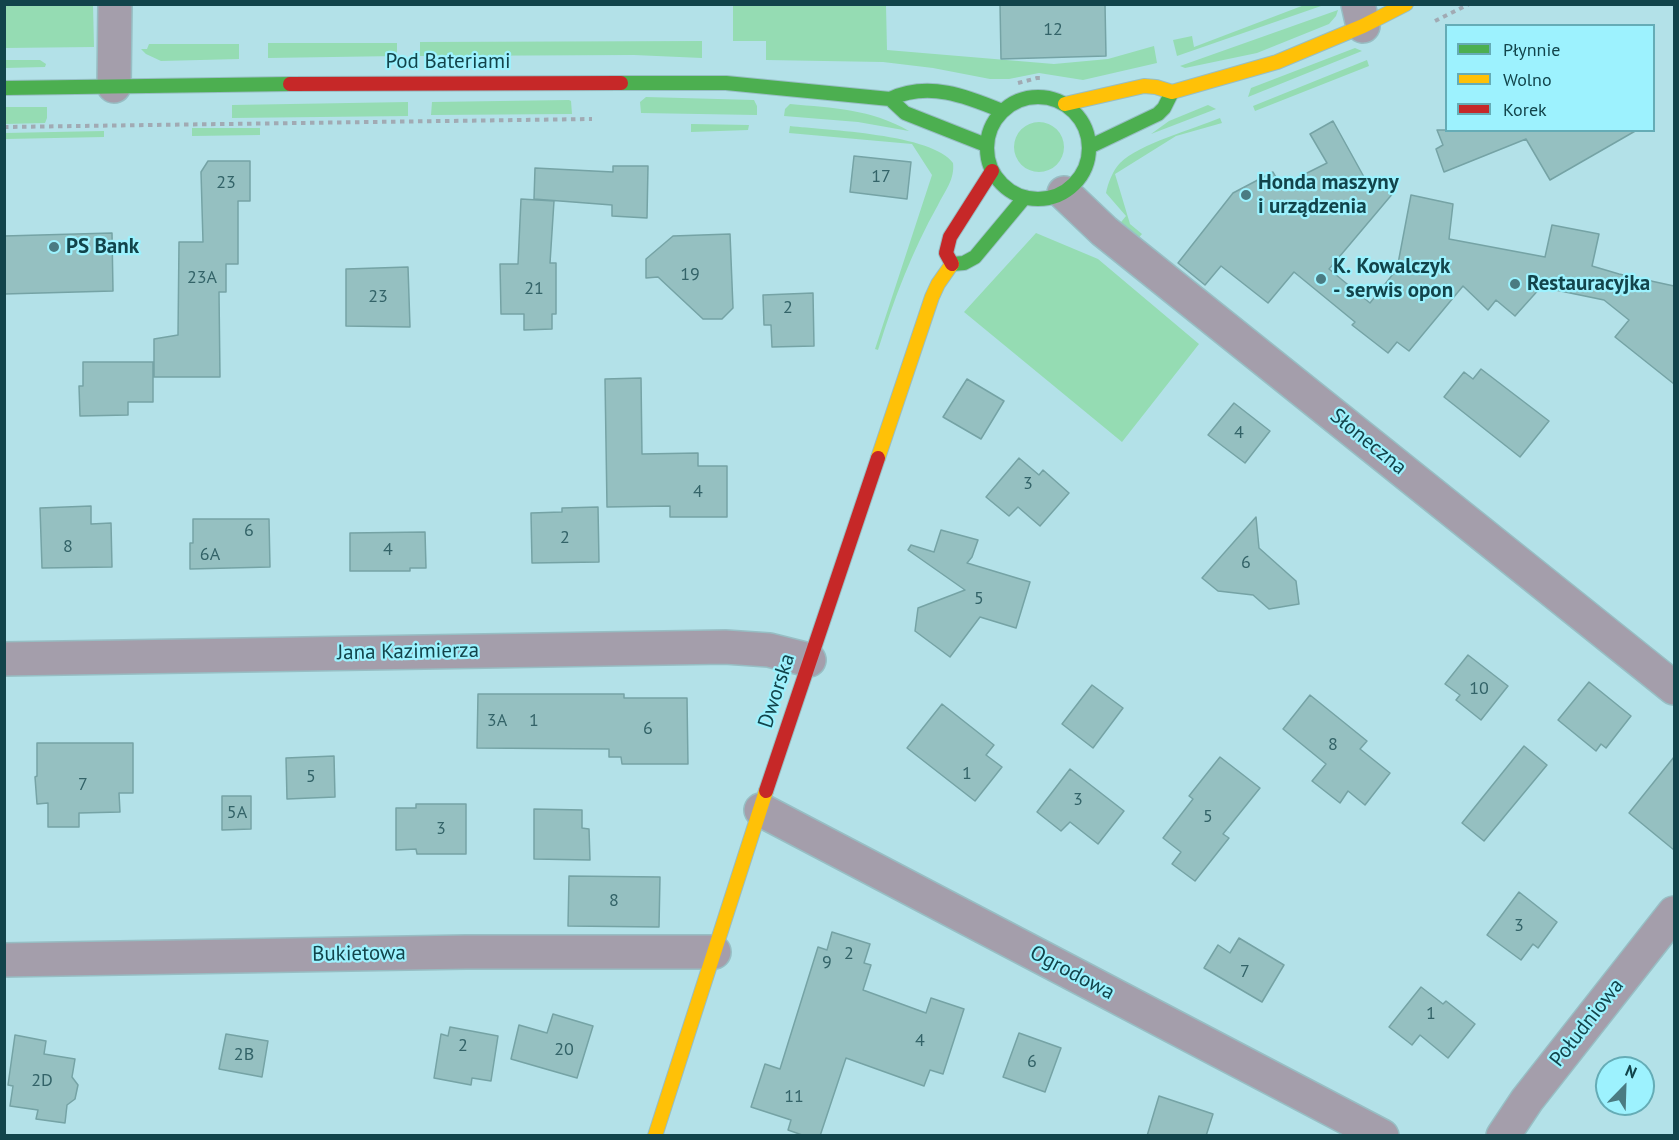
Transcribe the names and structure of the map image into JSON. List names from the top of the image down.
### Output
{
  "streets": {
    "street": [
      "Pod Bateriami",
      "Słoneczna",
      "Jana Kazimierza",
      "Dworska",
      "Bukietowa",
      "Ogrodowa",
      "Południowa"
    ]
  },
  "crossings": [
    ["Pod Bateriami", "Słoneczna"],
    ["Jana Kazimierza", "Dworska"],
    ["Dworska", "Bukietowa"],
    ["Dworska", "Ogrodowa"]
  ],
  "places": [
    "Honda maszyny i urządzenia",
    "PS Bank",
    "K. Kowalczyk - serwis opon",
    "Restauracyjka"
  ],
  "house_numbers": [
    "12",
    "17",
    "23",
    "19",
    "23A",
    "21",
    "23",
    "2",
    "4",
    "3",
    "4",
    "6",
    "2",
    "8",
    "4",
    "6A",
    "6",
    "5",
    "10",
    "3A",
    "1",
    "6",
    "8",
    "1",
    "5",
    "7",
    "3",
    "5A",
    "5",
    "3",
    "8",
    "3",
    "2",
    "9",
    "7",
    "1",
    "4",
    "2",
    "20",
    "2B",
    "6",
    "2D",
    "11"
  ],
  "legend": ["Płynnie", "Wolno", "Korek"],
  "north": "top right"
}
